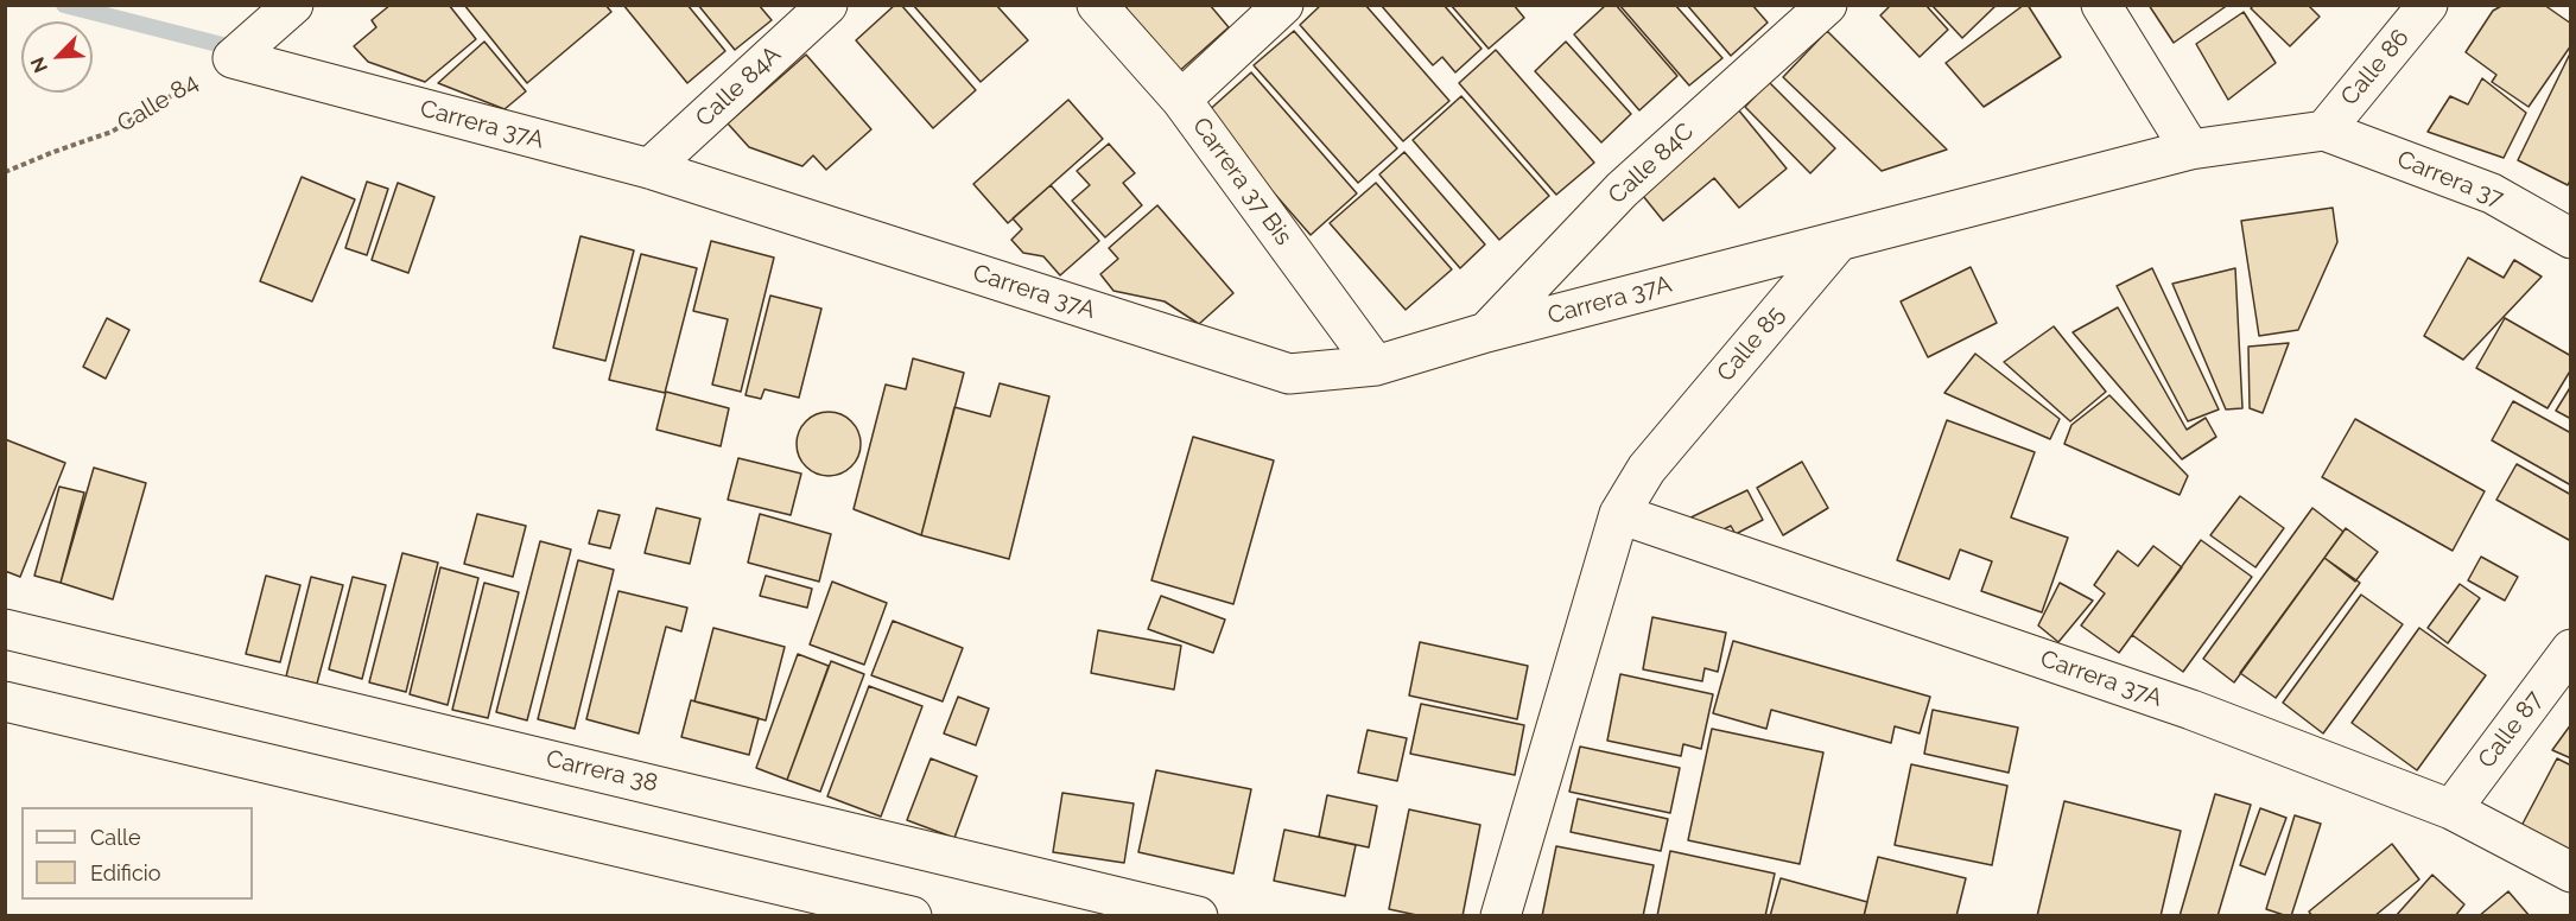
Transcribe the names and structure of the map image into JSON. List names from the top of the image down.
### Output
{
  "streets": {
    "street": [
      "Calle 86",
      "Calle 84A",
      "Carrera 37A",
      "Calle 84C",
      "Carrera 37",
      "Carrera 37 Bis",
      "Calle 85",
      "Calle 87",
      "Carrera 38"
    ],
    "path": ["Calle 84"]
  },
  "crossings": [
    ["Calle 86", "Carrera 37"],
    ["Calle 84A", "Carrera 37A"],
    ["Calle 84", "Carrera 37A"],
    ["Carrera 37A", "Calle 84C"],
    ["Carrera 37A", "Carrera 37 Bis"],
    ["Carrera 37A", "Calle 85"],
    ["Carrera 37A", "Calle 87"]
  ],
  "legend": ["Calle", "Edificio"],
  "north": "bottom left"
}
